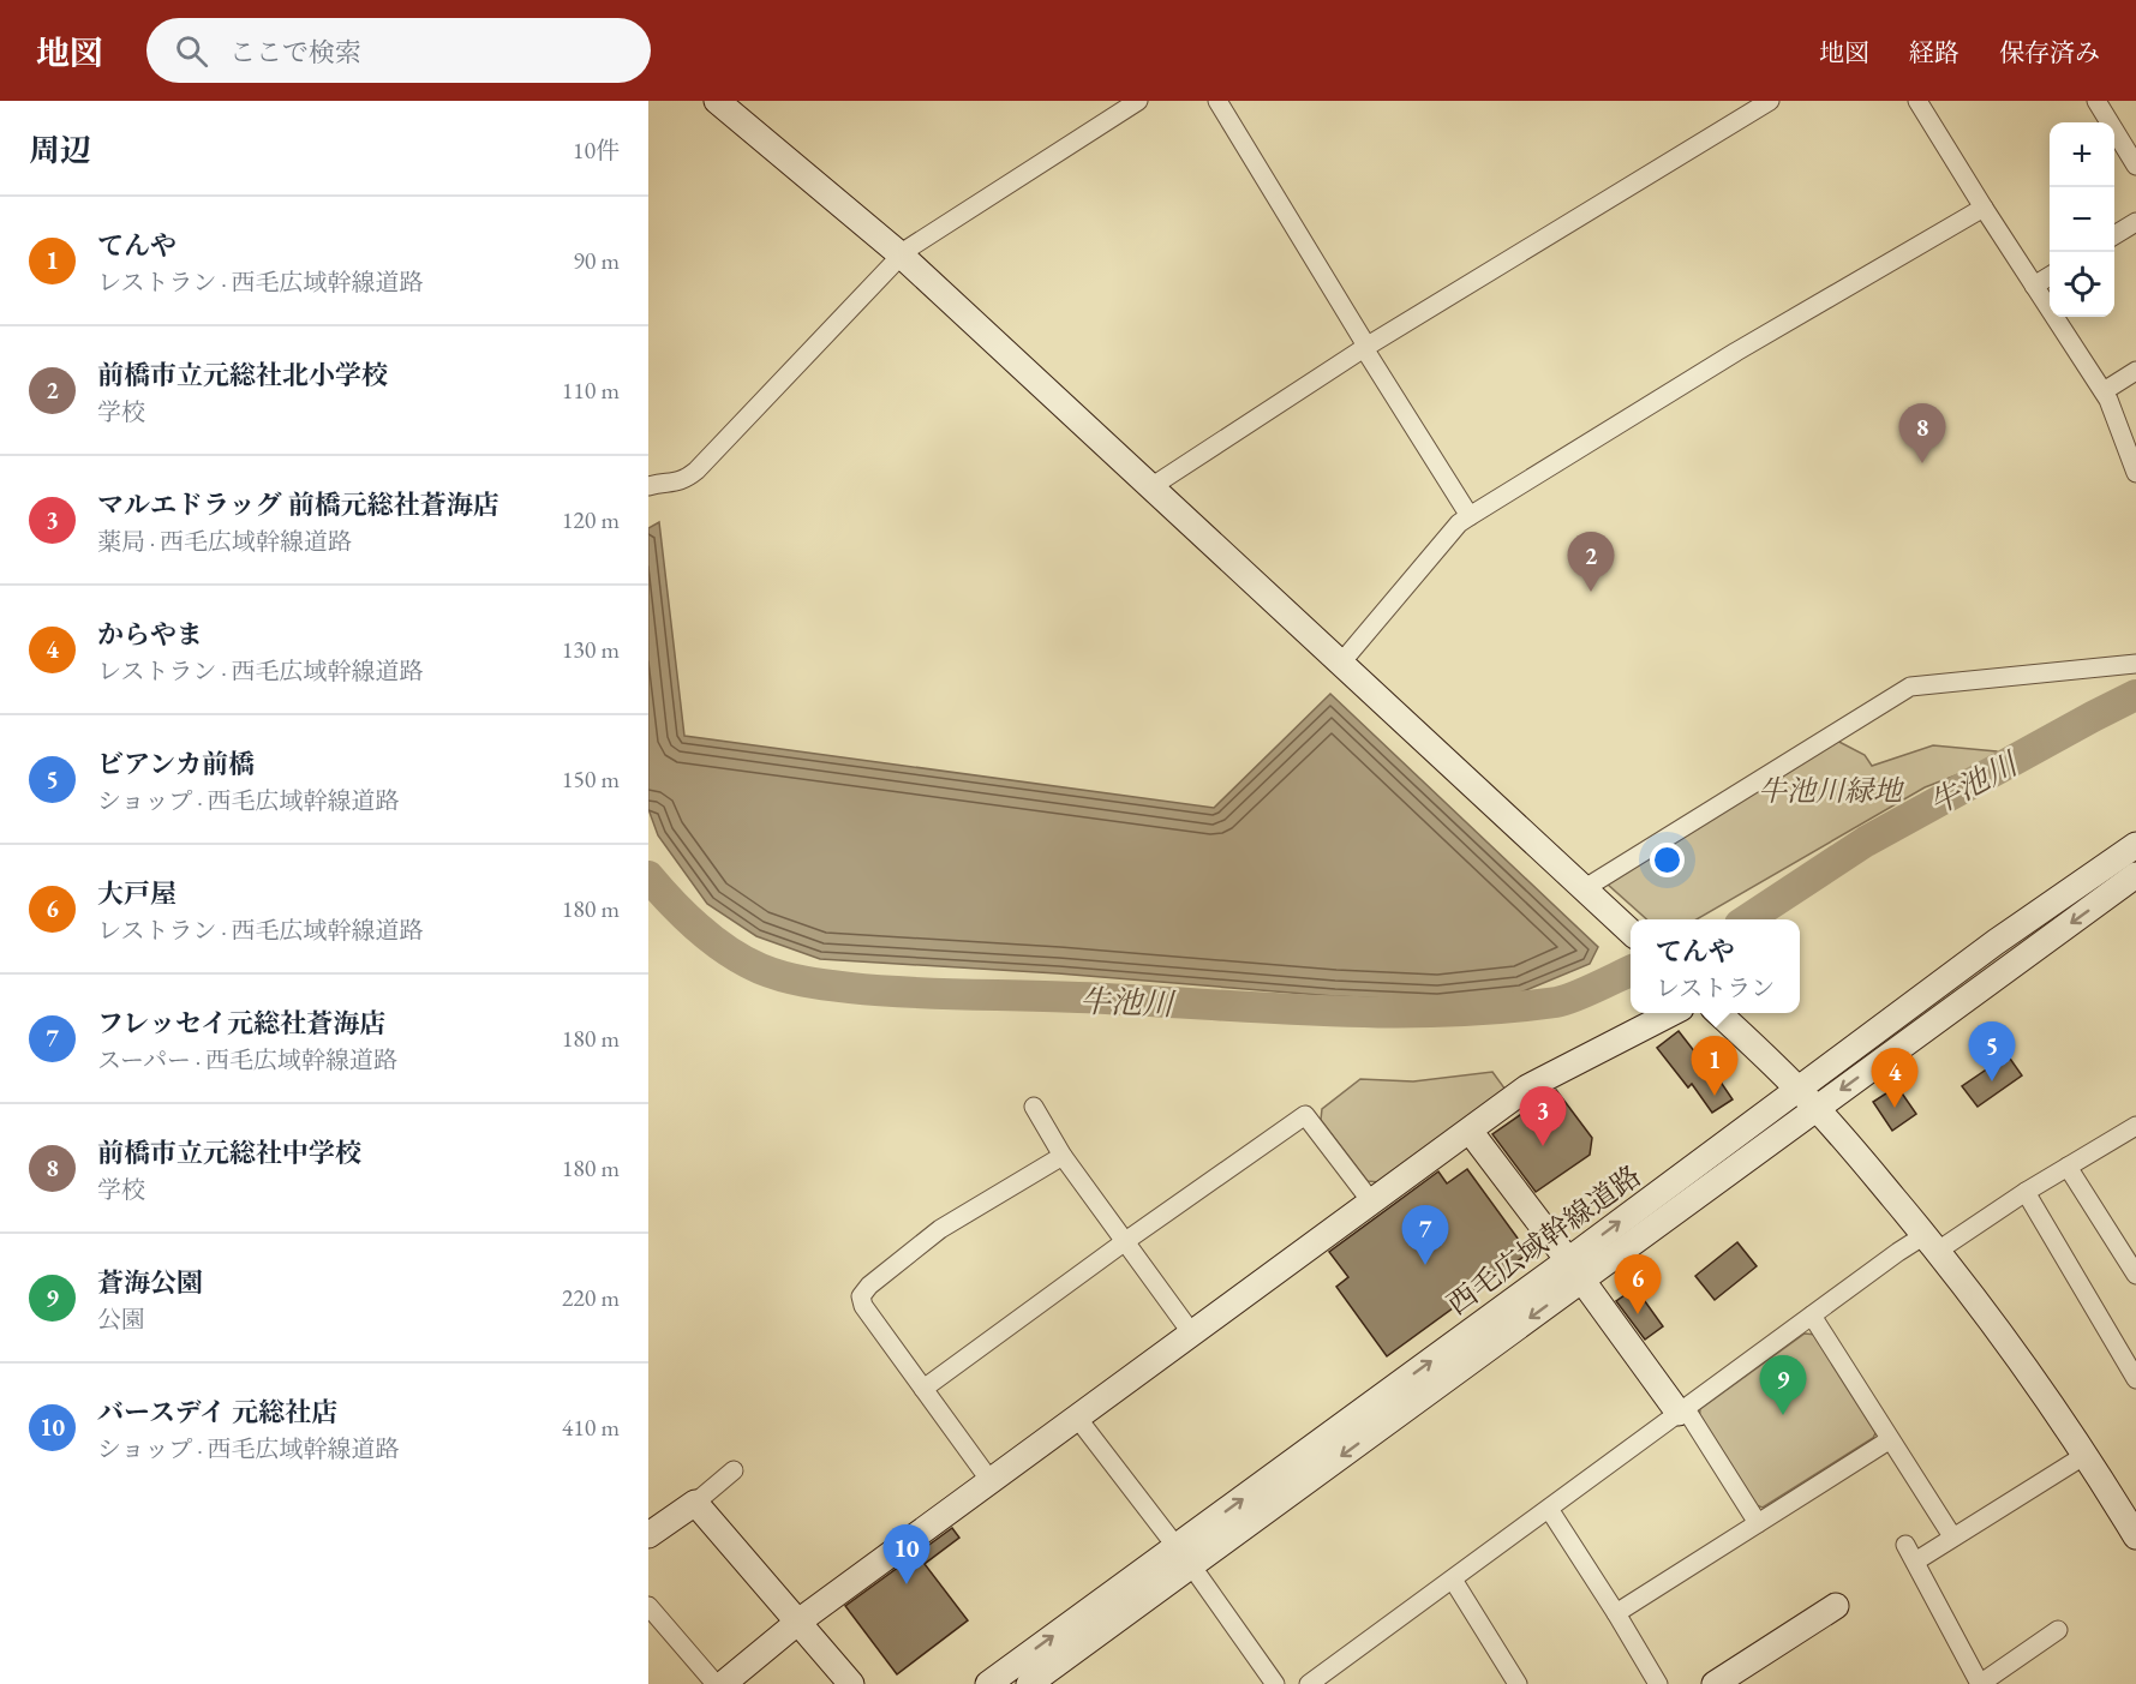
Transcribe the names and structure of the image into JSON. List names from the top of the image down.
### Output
{
  "streets": {
    "street": ["西毛広域幹線道路"]
  },
  "water": ["牛池川"],
  "parks": ["牛池川緑地"],
  "page": {
    "header": "地図",
    "search": "ここで検索",
    "nav": ["地図", "経路", "保存済み"],
    "heading": ["周辺", "10件"],
    "map_buttons": ["+", "−"],
    "list": [
      {
        "mark": "1",
        "name": "てんや",
        "note": "レストラン · 西毛広域幹線道路",
        "value": "90 m"
      },
      {
        "mark": "2",
        "name": "前橋市立元総社北小学校",
        "note": "学校",
        "value": "110 m"
      },
      {
        "mark": "3",
        "name": "マルエドラッグ 前橋元総社蒼海店",
        "note": "薬局 · 西毛広域幹線道路",
        "value": "120 m"
      },
      {
        "mark": "4",
        "name": "からやま",
        "note": "レストラン · 西毛広域幹線道路",
        "value": "130 m"
      },
      {
        "mark": "5",
        "name": "ビアンカ前橋",
        "note": "ショップ · 西毛広域幹線道路",
        "value": "150 m"
      },
      {
        "mark": "6",
        "name": "大戸屋",
        "note": "レストラン · 西毛広域幹線道路",
        "value": "180 m"
      },
      {
        "mark": "7",
        "name": "フレッセイ元総社蒼海店",
        "note": "スーパー · 西毛広域幹線道路",
        "value": "180 m"
      },
      {
        "mark": "8",
        "name": "前橋市立元総社中学校",
        "note": "学校",
        "value": "180 m"
      },
      {
        "mark": "9",
        "name": "蒼海公園",
        "note": "公園",
        "value": "220 m"
      },
      {
        "mark": "10",
        "name": "バースデイ 元総社店",
        "note": "ショップ · 西毛広域幹線道路",
        "value": "410 m"
      }
    ],
    "pins": [
      "8",
      "2",
      "5",
      "1",
      "4",
      "3",
      "7",
      "6",
      "9",
      "10"
    ],
    "popup": ["てんや", "レストラン"]
  }
}
